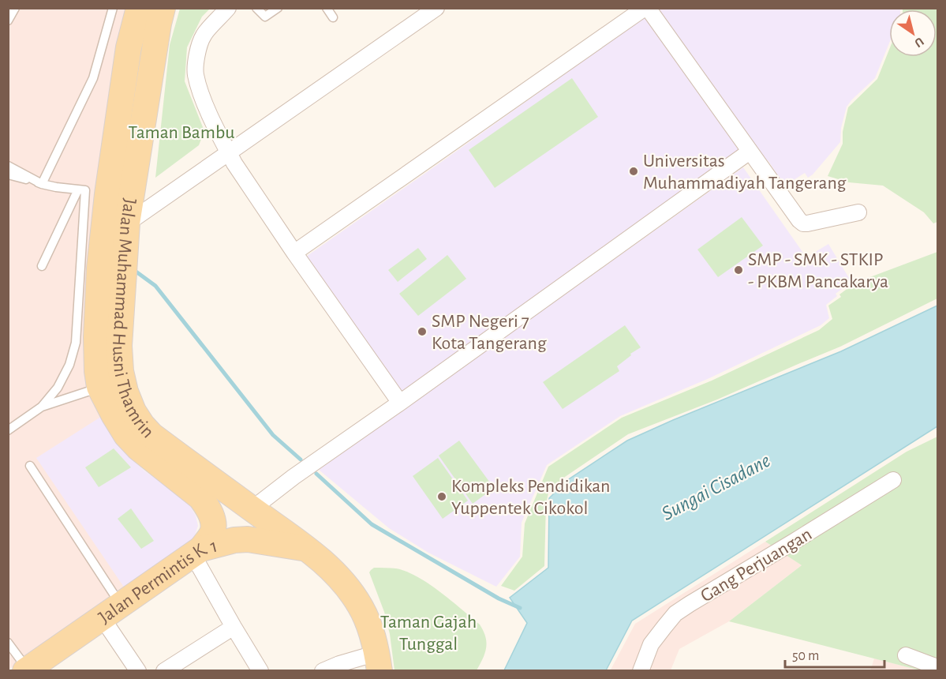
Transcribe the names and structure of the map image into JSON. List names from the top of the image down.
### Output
{
  "streets": {
    "main road": ["Jalan Muhammad Husni Thamrin", "Jalan Permintis K. 1"],
    "street": ["Gang Perjuangan"]
  },
  "crossings": [
    ["Jalan Muhammad Husni Thamrin", "Jalan Permintis K. 1"]
  ],
  "water": ["Sungai Cisadane"],
  "parks": ["Taman Bambu", "Taman Gajah Tunggal"],
  "places": [
    "Universitas Muhammadiyah Tangerang",
    "SMP - SMK - STKIP - PKBM Pancakarya",
    "SMP Negeri 7 Kota Tangerang",
    "Kompleks Pendidikan Yuppentek Cikokol"
  ],
  "scale_bar": "50 m",
  "north": "bottom right"
}
